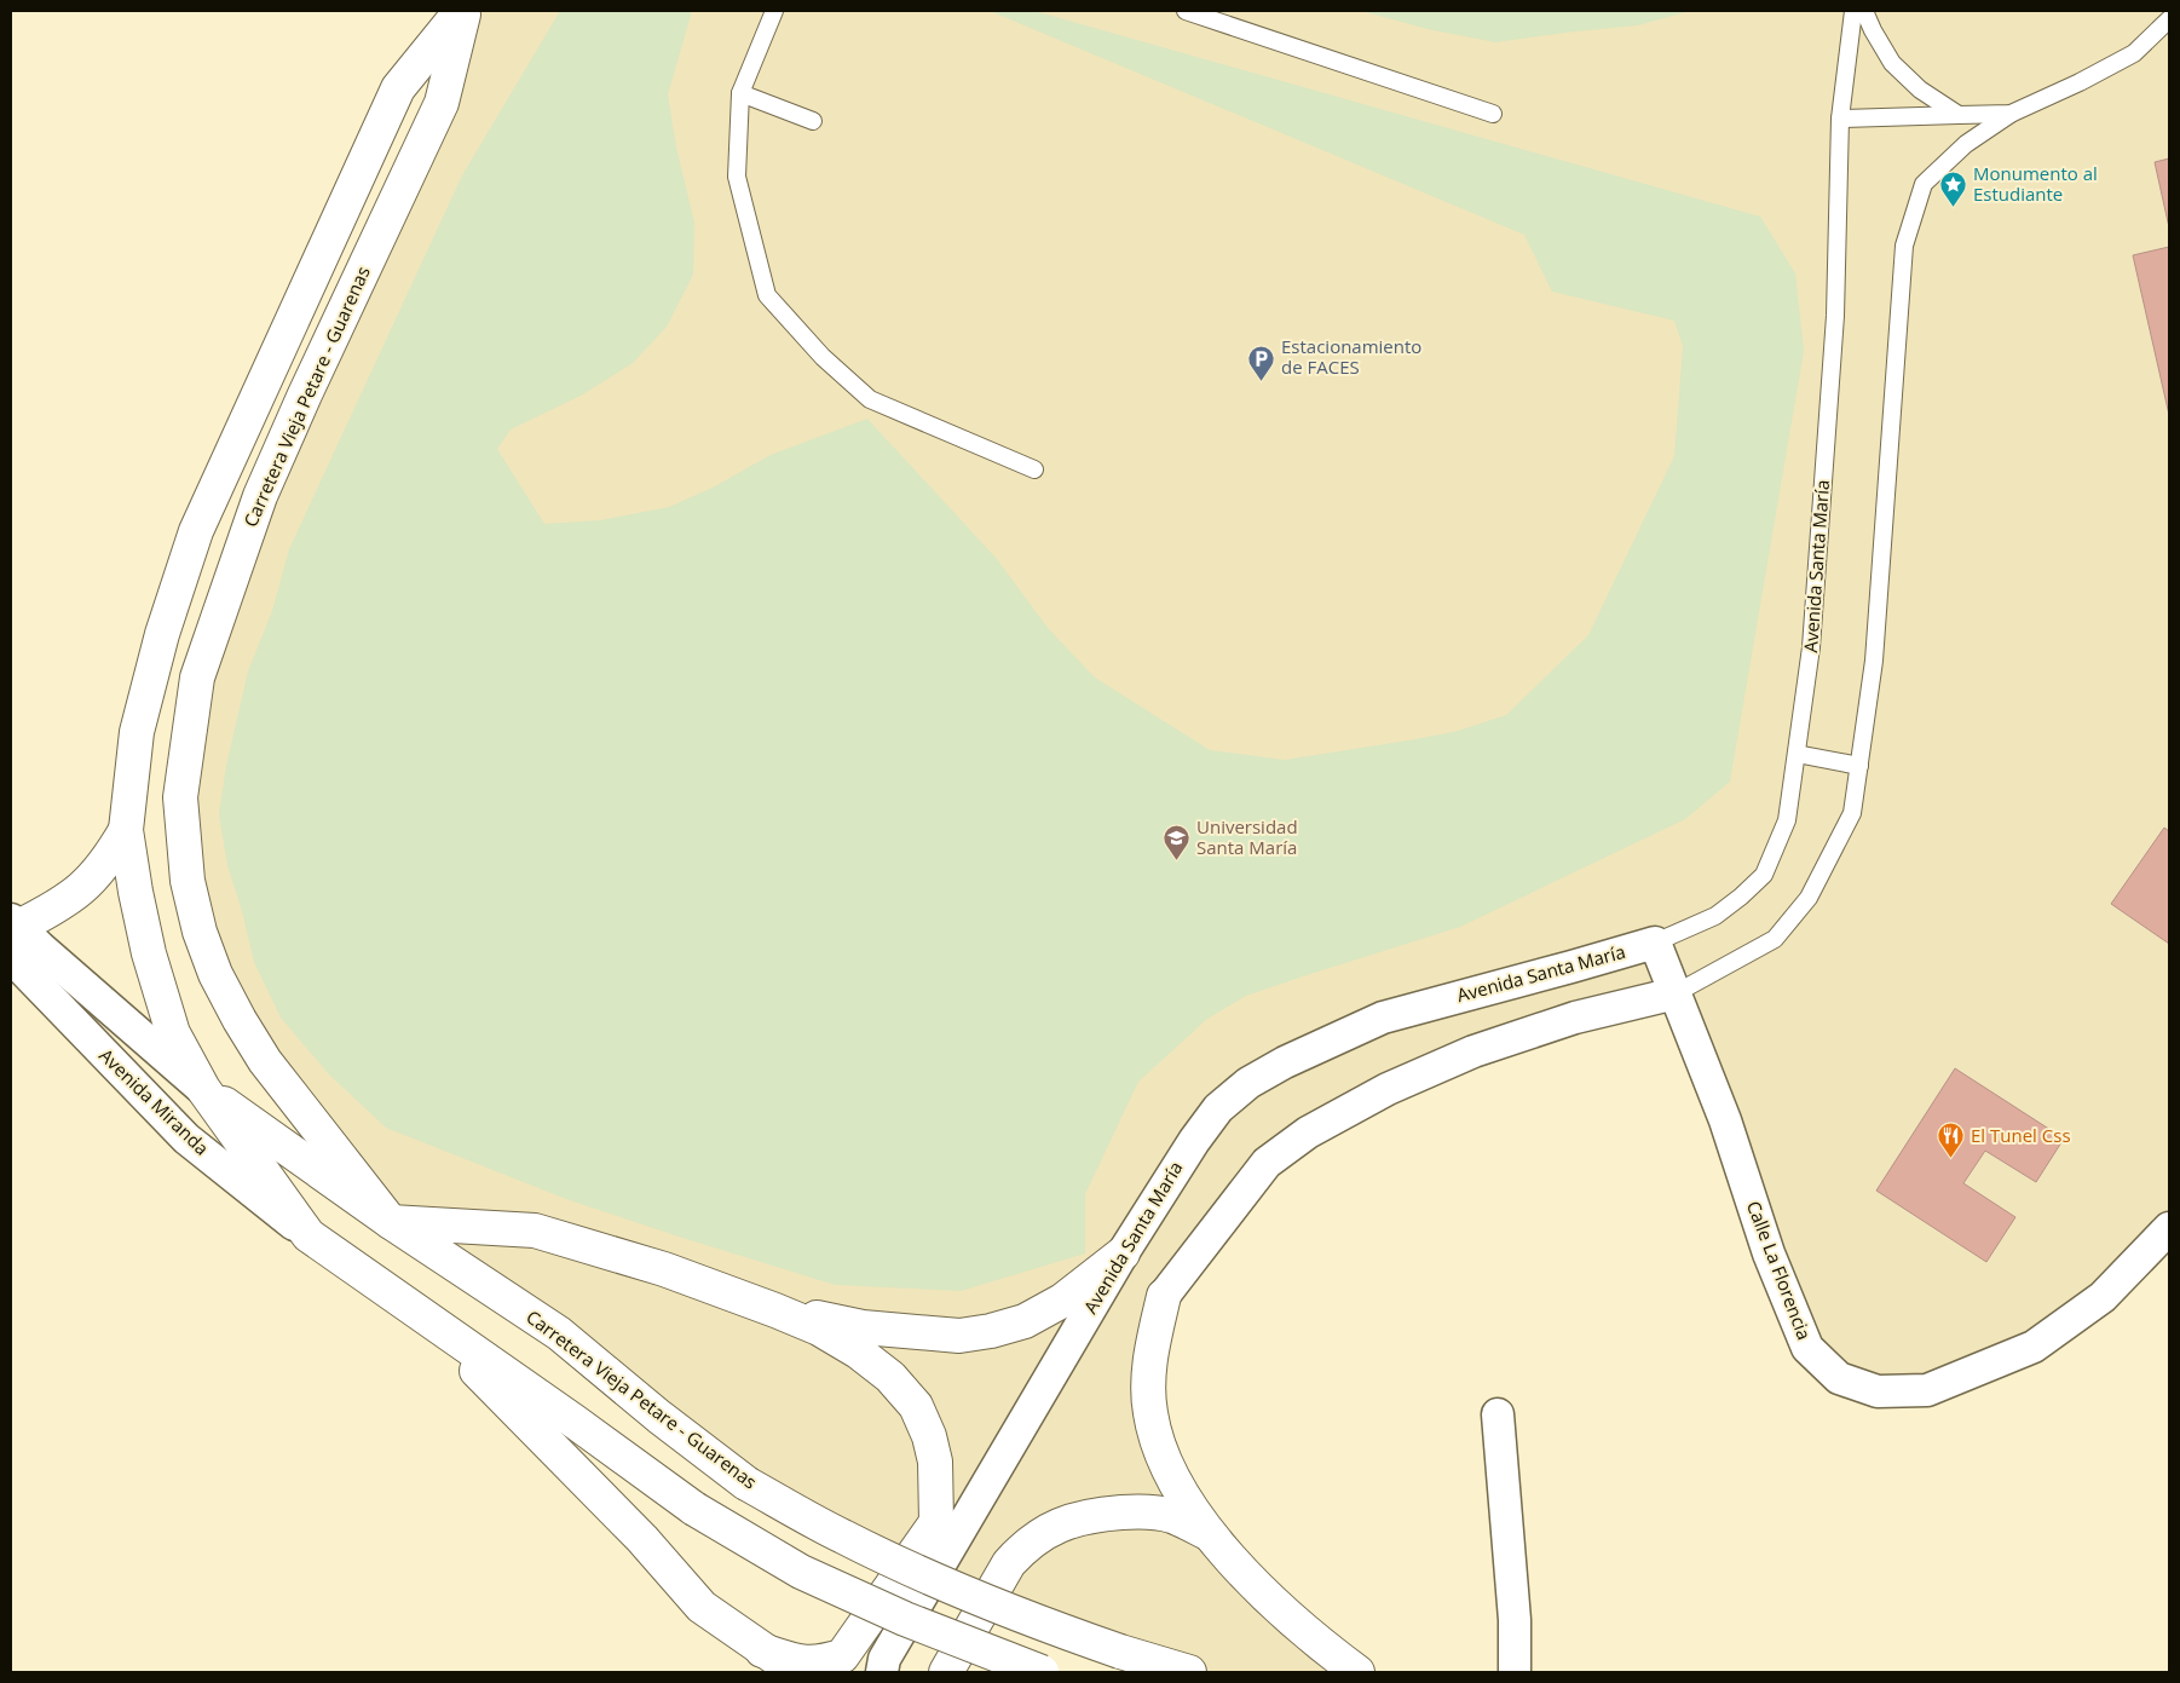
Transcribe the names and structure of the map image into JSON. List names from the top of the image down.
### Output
{
  "streets": {
    "main road": ["Carretera Vieja Petare - Guarenas"],
    "street": ["Avenida Santa María", "Avenida Miranda", "Calle La Florencia"]
  },
  "crossings": [
    ["Carretera Vieja Petare - Guarenas", "Avenida Miranda"],
    ["Avenida Santa María", "Calle La Florencia"]
  ],
  "places": {
    "place": ["Monumento al Estudiante"],
    "parking": ["Estacionamiento de FACES"],
    "school or university": ["Universidad Santa María"],
    "restaurant": ["El Tunel Css"]
  }
}
